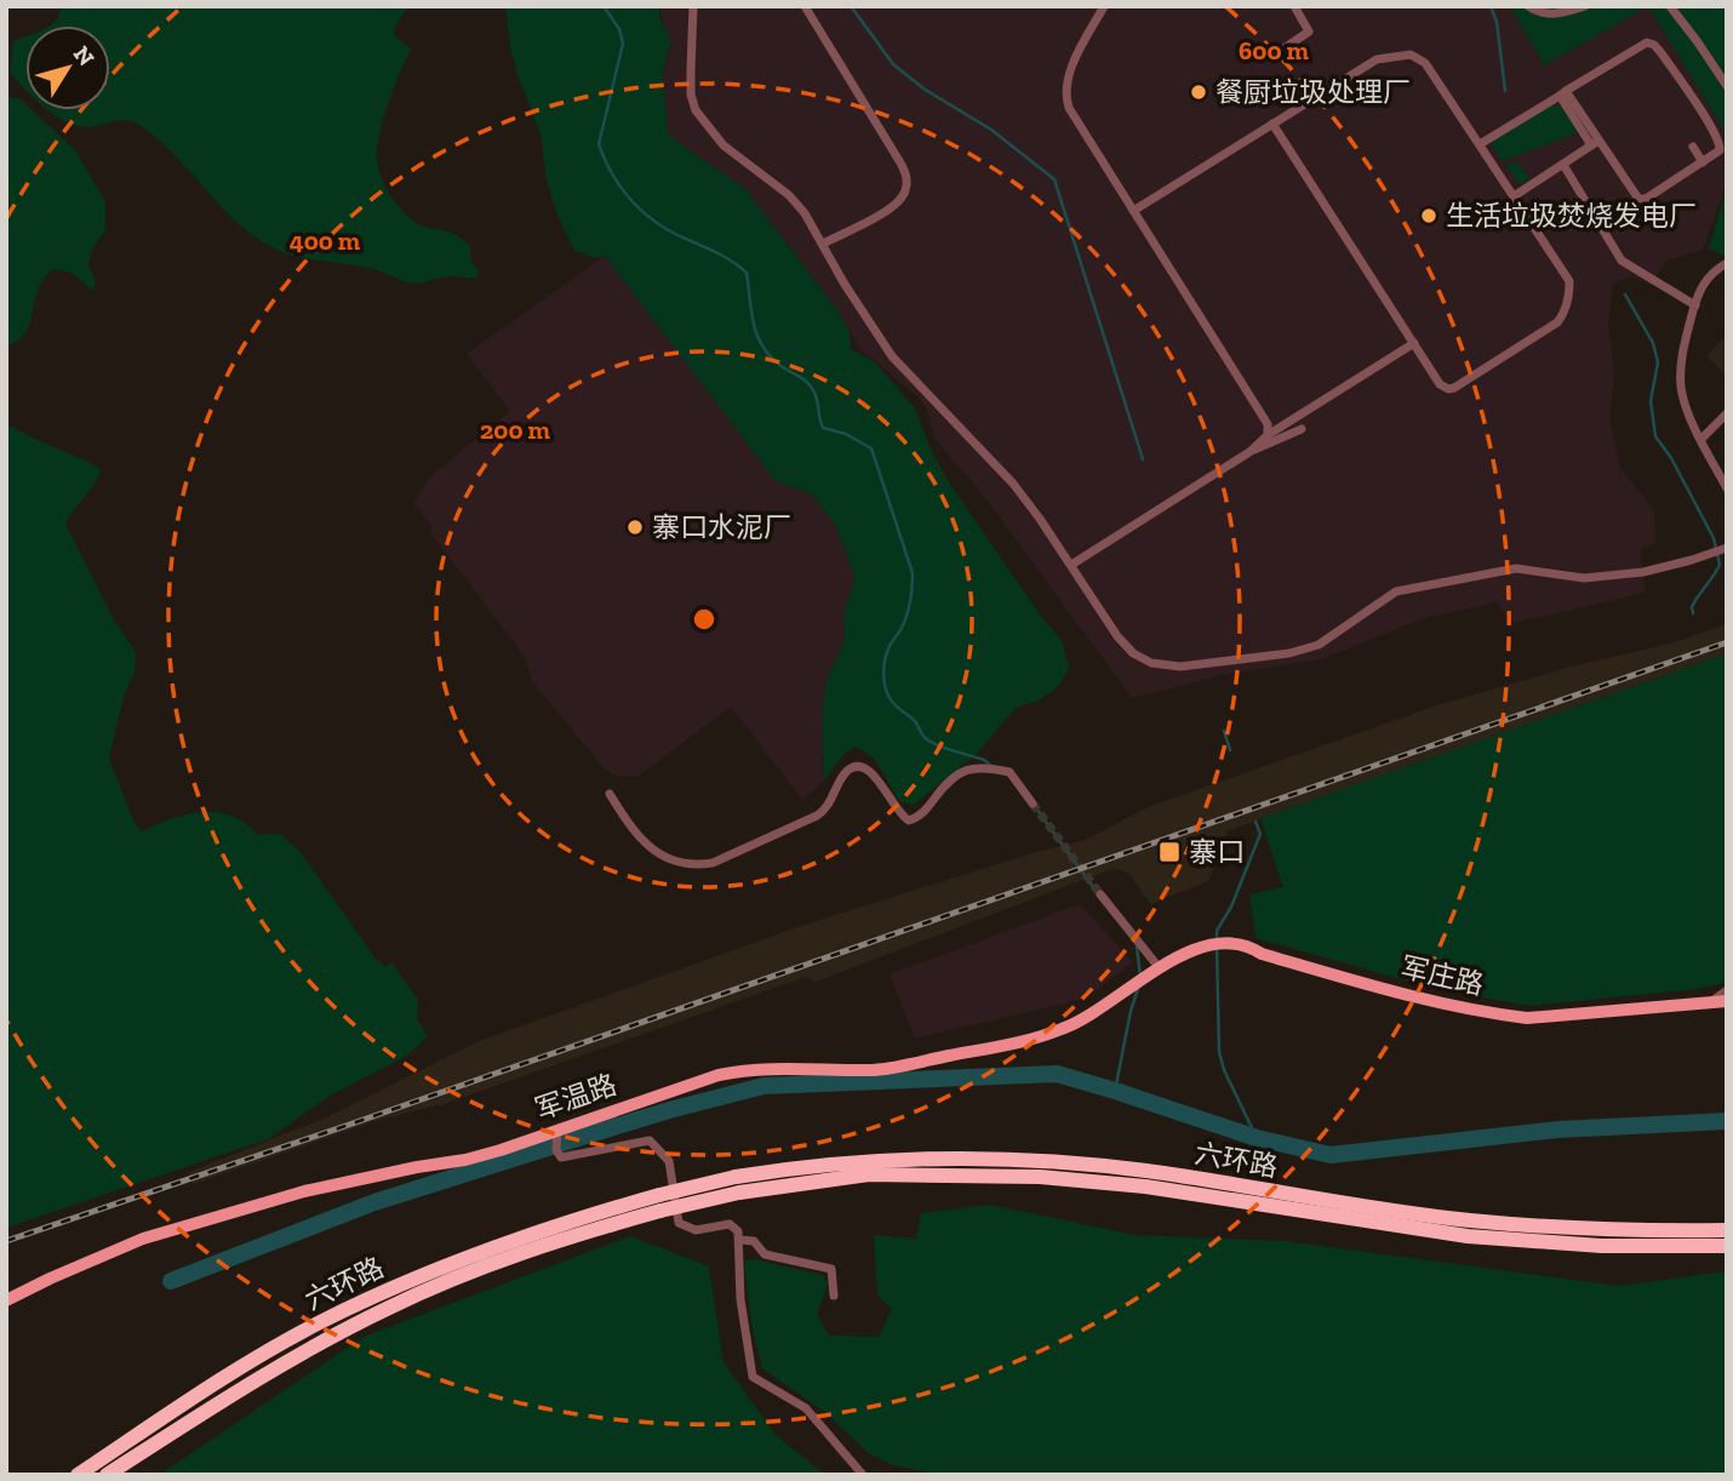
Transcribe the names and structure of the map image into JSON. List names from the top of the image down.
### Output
{
  "streets": {
    "highway": ["六环路"],
    "main road": ["军庄路", "军温路"]
  },
  "crossings": [
    ["军庄路", "军温路"]
  ],
  "places": {
    "other": ["餐厨垃圾处理厂", "生活垃圾焚烧发电厂", "寨口水泥厂"],
    "transit": ["寨口"]
  },
  "north": "top right",
  "rings": ["600 m", "400 m", "200 m"]
}
